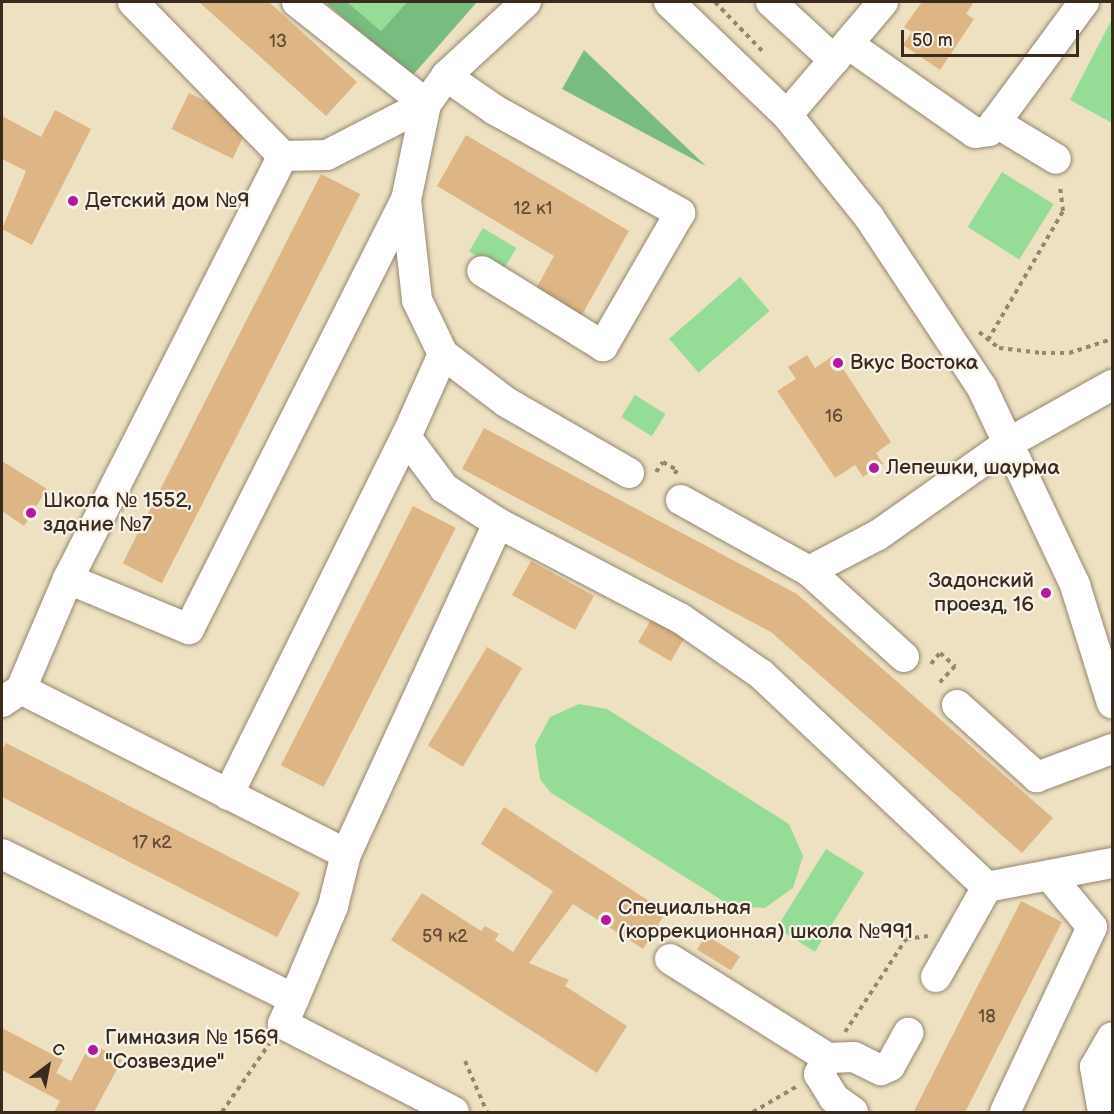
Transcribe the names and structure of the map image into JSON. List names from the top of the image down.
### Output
{
  "places": [
    "Детский дом №9",
    "Вкус Востока",
    "Лепешки, шаурма",
    "Школа № 1552, здание №7",
    "Задонский проезд, 16",
    "Специальная (коррекционная) школа №991",
    "Гимназия № 1569 \"Созвездие\""
  ],
  "house_numbers": [
    "13",
    "12 к1",
    "16",
    "17 к2",
    "59 к2",
    "18"
  ],
  "scale_bar": "50 m",
  "north": "top right"
}
